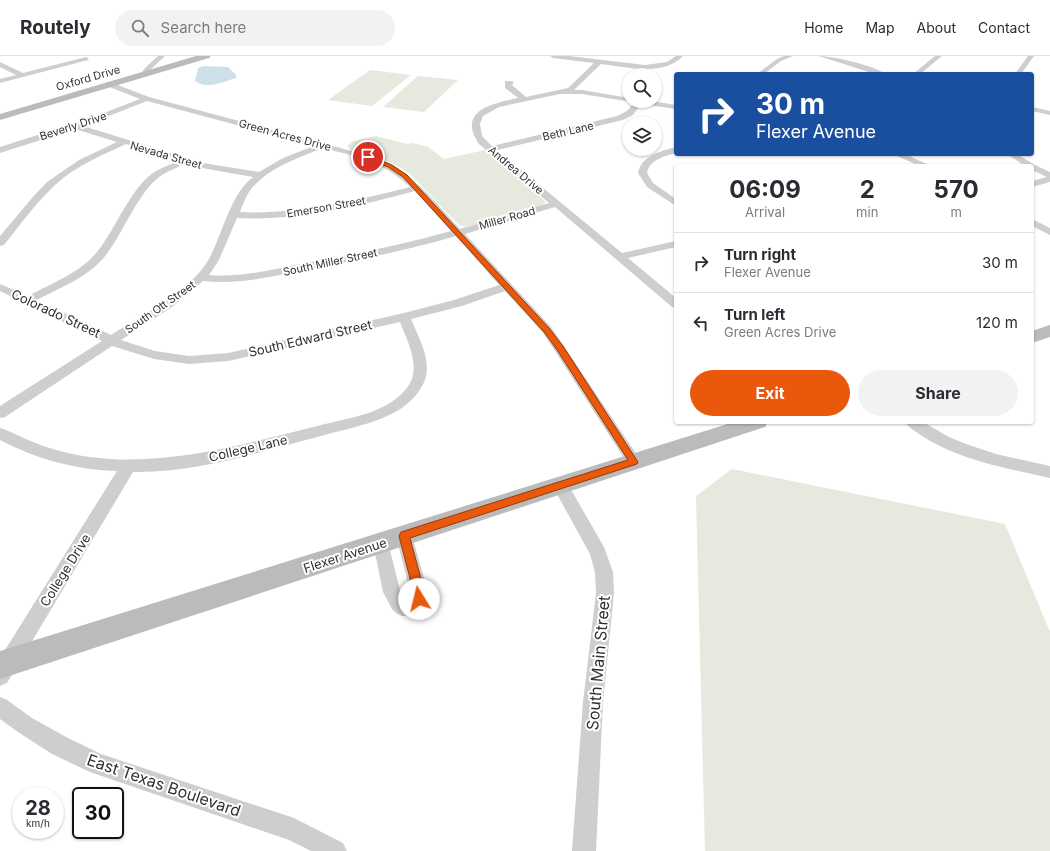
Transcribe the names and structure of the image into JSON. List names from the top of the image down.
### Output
{
  "streets": {
    "street": [
      "Oxford Drive",
      "Beverly Drive",
      "Beth Lane",
      "Green Acres Drive",
      "Nevada Street",
      "Andrea Drive",
      "Emerson Street",
      "Miller Road",
      "South Miller Street",
      "South Ott Street",
      "Colorado Street",
      "South Edward Street",
      "College Lane",
      "Flexer Avenue",
      "College Drive",
      "South Main Street",
      "East Texas Boulevard"
    ]
  },
  "crossings": [
    ["Oxford Drive", "Green Acres Drive"],
    ["Beverly Drive", "Green Acres Drive"],
    ["Beverly Drive", "Nevada Street"],
    ["Beth Lane", "Andrea Drive"],
    ["Green Acres Drive", "Emerson Street"],
    ["Green Acres Drive", "Miller Road"],
    ["Green Acres Drive", "South Miller Street"],
    ["Green Acres Drive", "South Ott Street"],
    ["Green Acres Drive", "South Edward Street"],
    ["Green Acres Drive", "Flexer Avenue"],
    ["Nevada Street", "South Ott Street"],
    ["Andrea Drive", "Miller Road"],
    ["Emerson Street", "South Ott Street"],
    ["Miller Road", "South Miller Street"],
    ["South Miller Street", "South Ott Street"],
    ["South Ott Street", "Colorado Street"],
    ["South Ott Street", "South Edward Street"],
    ["Colorado Street", "South Edward Street"],
    ["South Edward Street", "College Lane"],
    ["College Lane", "College Drive"],
    ["Flexer Avenue", "College Drive"],
    ["Flexer Avenue", "South Main Street"]
  ],
  "page": {
    "header": "Routely",
    "search": "Search here",
    "nav": [
      "Home",
      "Map",
      "About",
      "Contact"
    ],
    "turn": ["30 m", "Flexer Avenue"],
    "eta": [
      "06:09",
      "Arrival",
      "2",
      "min",
      "570",
      "m"
    ],
    "list": [
      {
        "name": "Turn right",
        "note": "Flexer Avenue",
        "value": "30 m"
      },
      {
        "name": "Turn left",
        "note": "Green Acres Drive",
        "value": "120 m"
      }
    ],
    "buttons": ["Exit", "Share"],
    "speed": "28 km/h",
    "limit": "30"
  }
}
